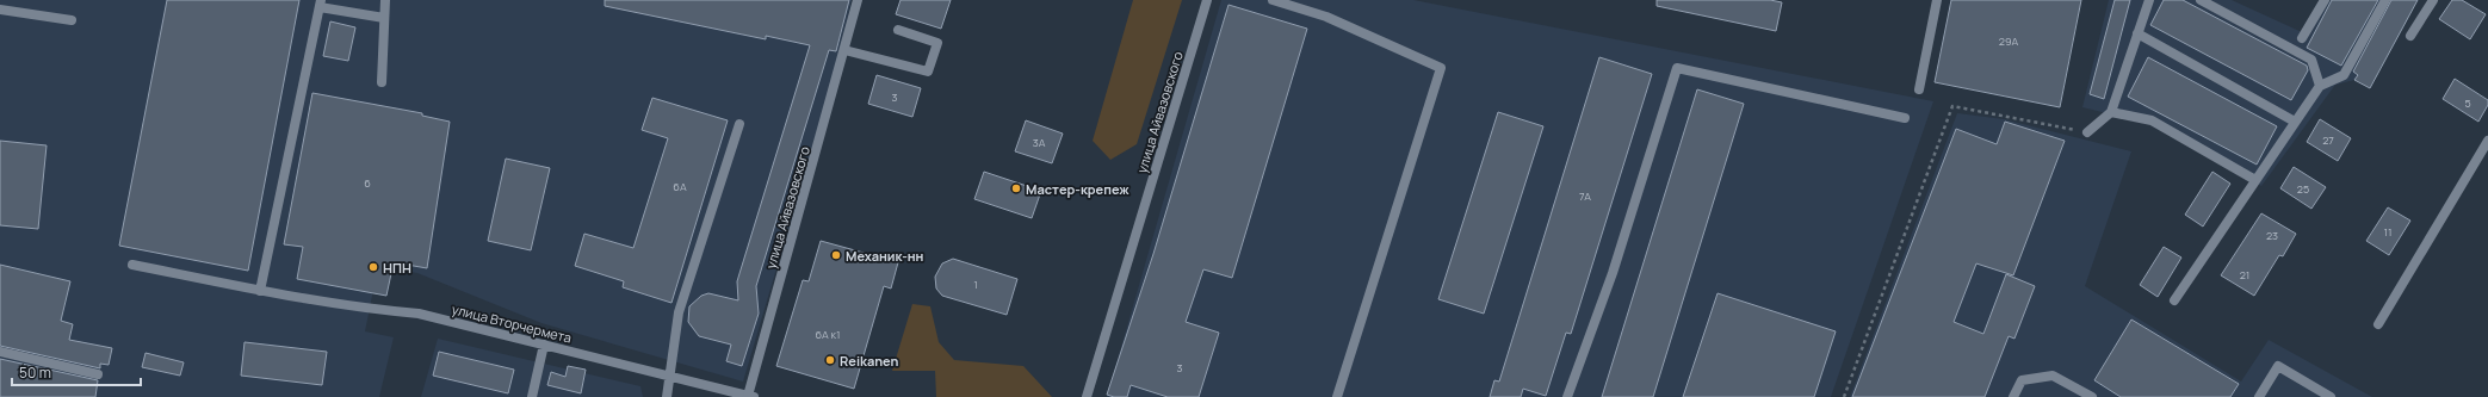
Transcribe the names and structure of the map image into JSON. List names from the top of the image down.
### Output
{
  "streets": {
    "street": ["улица Айвазовского", "улица Вторчермета"]
  },
  "crossings": [
    ["улица Айвазовского", "улица Вторчермета"]
  ],
  "places": [
    "Мастер-крепеж",
    "Механик-нн",
    "НПН",
    "Reikanen"
  ],
  "house_numbers": [
    "29А",
    "3",
    "5",
    "27",
    "3А",
    "6",
    "6А",
    "25",
    "7А",
    "11",
    "23",
    "21",
    "1",
    "6А к1",
    "3"
  ],
  "scale_bar": "50 m"
}
